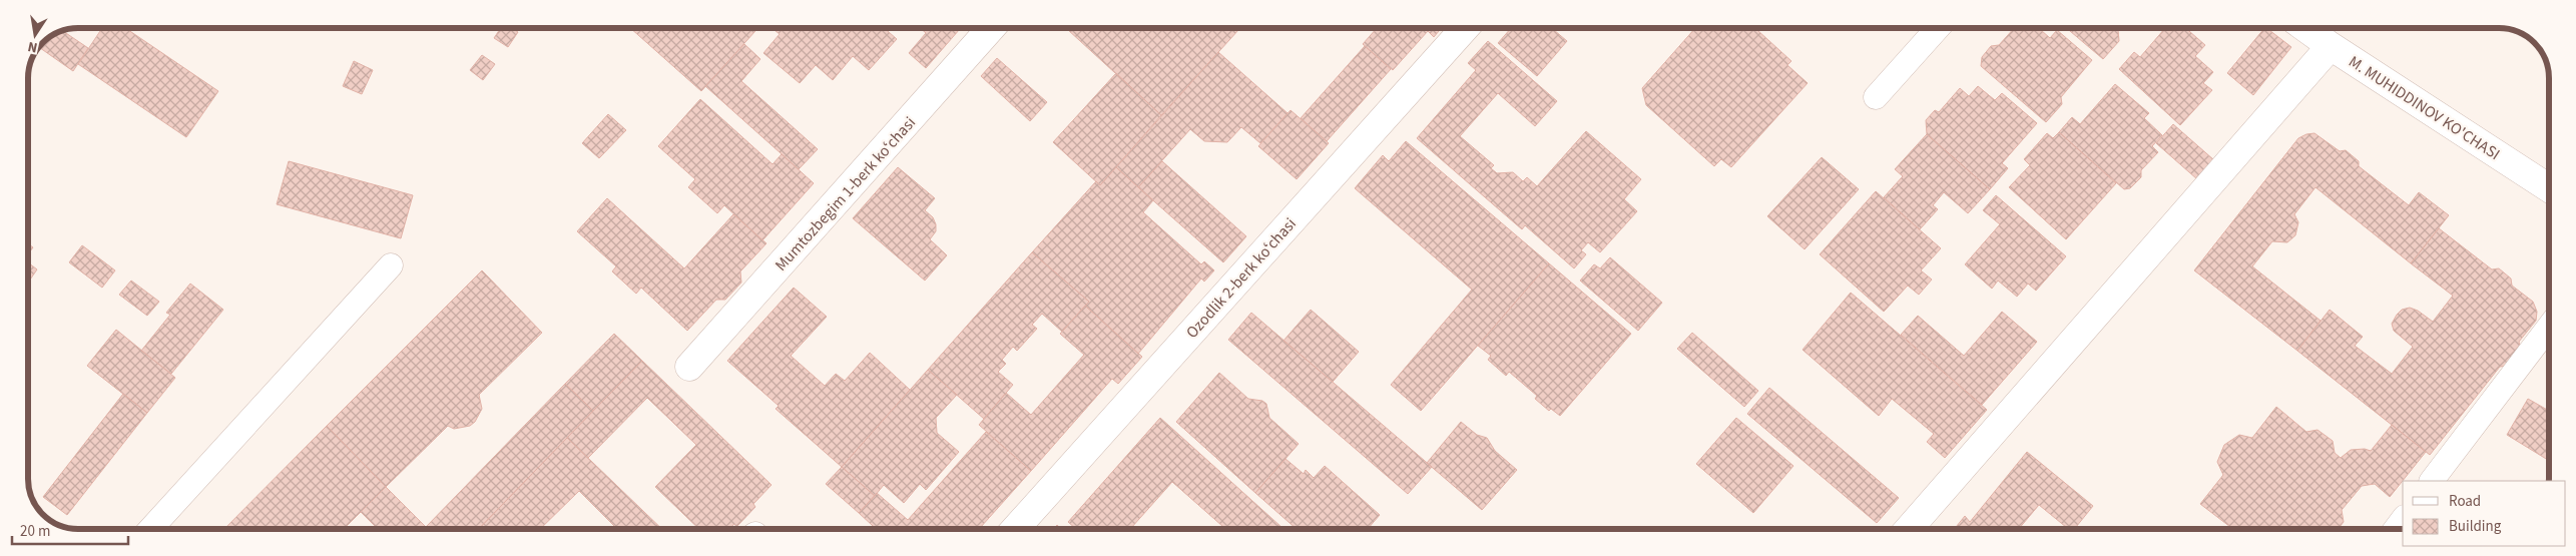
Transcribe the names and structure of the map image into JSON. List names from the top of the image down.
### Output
{
  "streets": {
    "street": ["M. MUHIDDINOV KO'CHASI", "Mumtozbegim 1-berk koʻchasi", "Ozodlik 2-berk koʻchasi"]
  },
  "legend": ["Road", "Building"],
  "scale_bar": "20 m",
  "north": "bottom"
}
